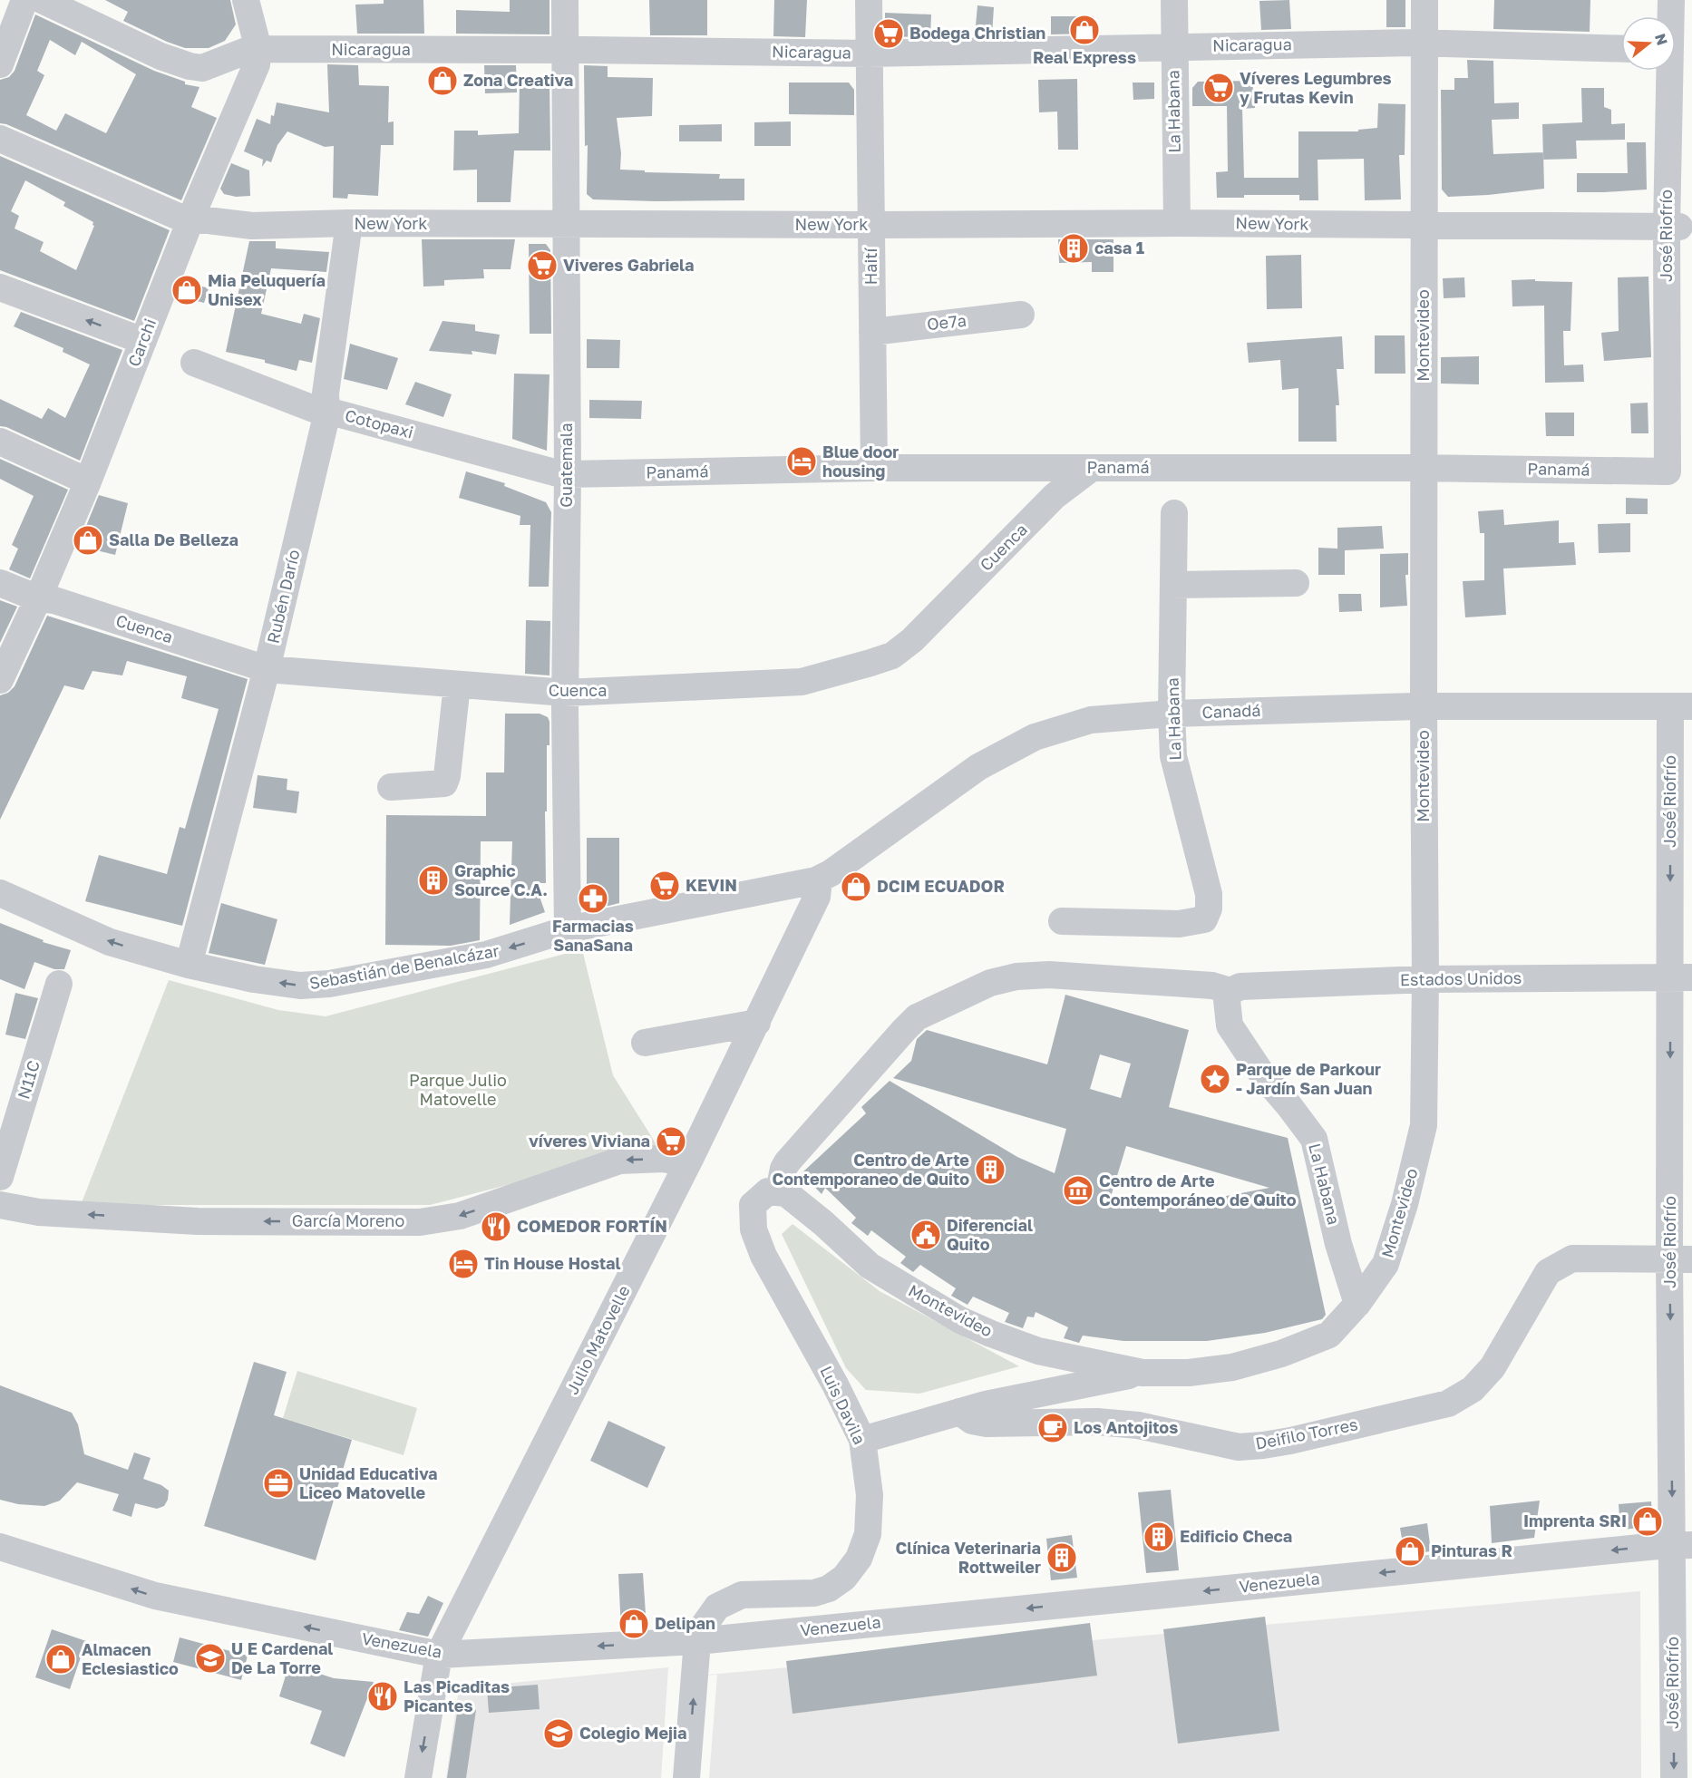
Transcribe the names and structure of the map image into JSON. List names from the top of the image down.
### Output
{
  "streets": {
    "street": [
      "Nicaragua",
      "La Habana",
      "New York",
      "José Riofrío",
      "Haití",
      "Oe7a",
      "Montevideo",
      "Carchi",
      "Cotopaxi",
      "Guatemala",
      "Panamá",
      "Cuenca",
      "Rubén Darío",
      "Canadá",
      "Sebastián de Benalcázar",
      "Estados Unidos",
      "N11C",
      "García Moreno",
      "Julio Matovelle",
      "Luis Davila",
      "Deifilo Torres",
      "Venezuela"
    ]
  },
  "crossings": [
    ["Nicaragua", "La Habana"],
    ["Nicaragua", "Haití"],
    ["Nicaragua", "Montevideo"],
    ["Nicaragua", "Carchi"],
    ["Nicaragua", "Guatemala"],
    ["La Habana", "New York"],
    ["La Habana", "Montevideo"],
    ["La Habana", "Canadá"],
    ["La Habana", "Estados Unidos"],
    ["New York", "José Riofrío"],
    ["New York", "Haití"],
    ["New York", "Montevideo"],
    ["New York", "Carchi"],
    ["New York", "Guatemala"],
    ["New York", "Rubén Darío"],
    ["José Riofrío", "Panamá"],
    ["José Riofrío", "Canadá"],
    ["José Riofrío", "Estados Unidos"],
    ["José Riofrío", "Deifilo Torres"],
    ["José Riofrío", "Venezuela"],
    ["Haití", "Oe7a"],
    ["Haití", "Panamá"],
    ["Montevideo", "Panamá"],
    ["Montevideo", "Canadá"],
    ["Montevideo", "Estados Unidos"],
    ["Montevideo", "Luis Davila"],
    ["Montevideo", "Deifilo Torres"],
    ["Carchi", "Cuenca"],
    ["Cotopaxi", "Guatemala"],
    ["Cotopaxi", "Panamá"],
    ["Cotopaxi", "Rubén Darío"],
    ["Guatemala", "Panamá"],
    ["Guatemala", "Cuenca"],
    ["Guatemala", "Sebastián de Benalcázar"],
    ["Panamá", "Cuenca"],
    ["Cuenca", "Rubén Darío"],
    ["Rubén Darío", "Sebastián de Benalcázar"],
    ["Canadá", "Sebastián de Benalcázar"],
    ["Canadá", "Julio Matovelle"],
    ["Sebastián de Benalcázar", "Julio Matovelle"],
    ["García Moreno", "Julio Matovelle"],
    ["Julio Matovelle", "Venezuela"],
    ["Luis Davila", "Venezuela"]
  ],
  "one_way": [
    "José Riofrío",
    "Sebastián de Benalcázar",
    "García Moreno",
    "Venezuela"
  ],
  "parks": ["Parque Julio Matovelle"],
  "places": {
    "shop": [
      "Real Express",
      "Zona Creativa",
      "Mia Peluquería Unisex",
      "Salla De Belleza",
      "DCIM ECUADOR",
      "Imprenta SRI",
      "Pinturas R",
      "Delipan",
      "Almacen Eclesiastico"
    ],
    "supermarket": [
      "Bodega Christian",
      "Víveres Legumbres y Frutas Kevin",
      "Viveres Gabriela",
      "KEVIN",
      "víveres Viviana"
    ],
    "building": [
      "casa 1",
      "Graphic Source C.A.",
      "Centro de Arte Contemporaneo de Quito",
      "Edificio Checa",
      "Clínica Veterinaria Rottweiler"
    ],
    "hotel": ["Blue door housing", "Tin House Hostal"],
    "pharmacy": ["Farmacias SanaSana"],
    "place": ["Parque de Parkour - Jardín San Juan"],
    "museum": ["Centro de Arte Contemporáneo de Quito"],
    "restaurant": ["COMEDOR FORTÍN", "Las Picaditas Picantes"],
    "public building": ["Diferencial Quito"],
    "cafe": ["Los Antojitos"],
    "office": ["Unidad Educativa Liceo Matovelle"],
    "school or university": ["U E Cardenal De La Torre", "Colegio Mejia"]
  },
  "north": "right"
}
